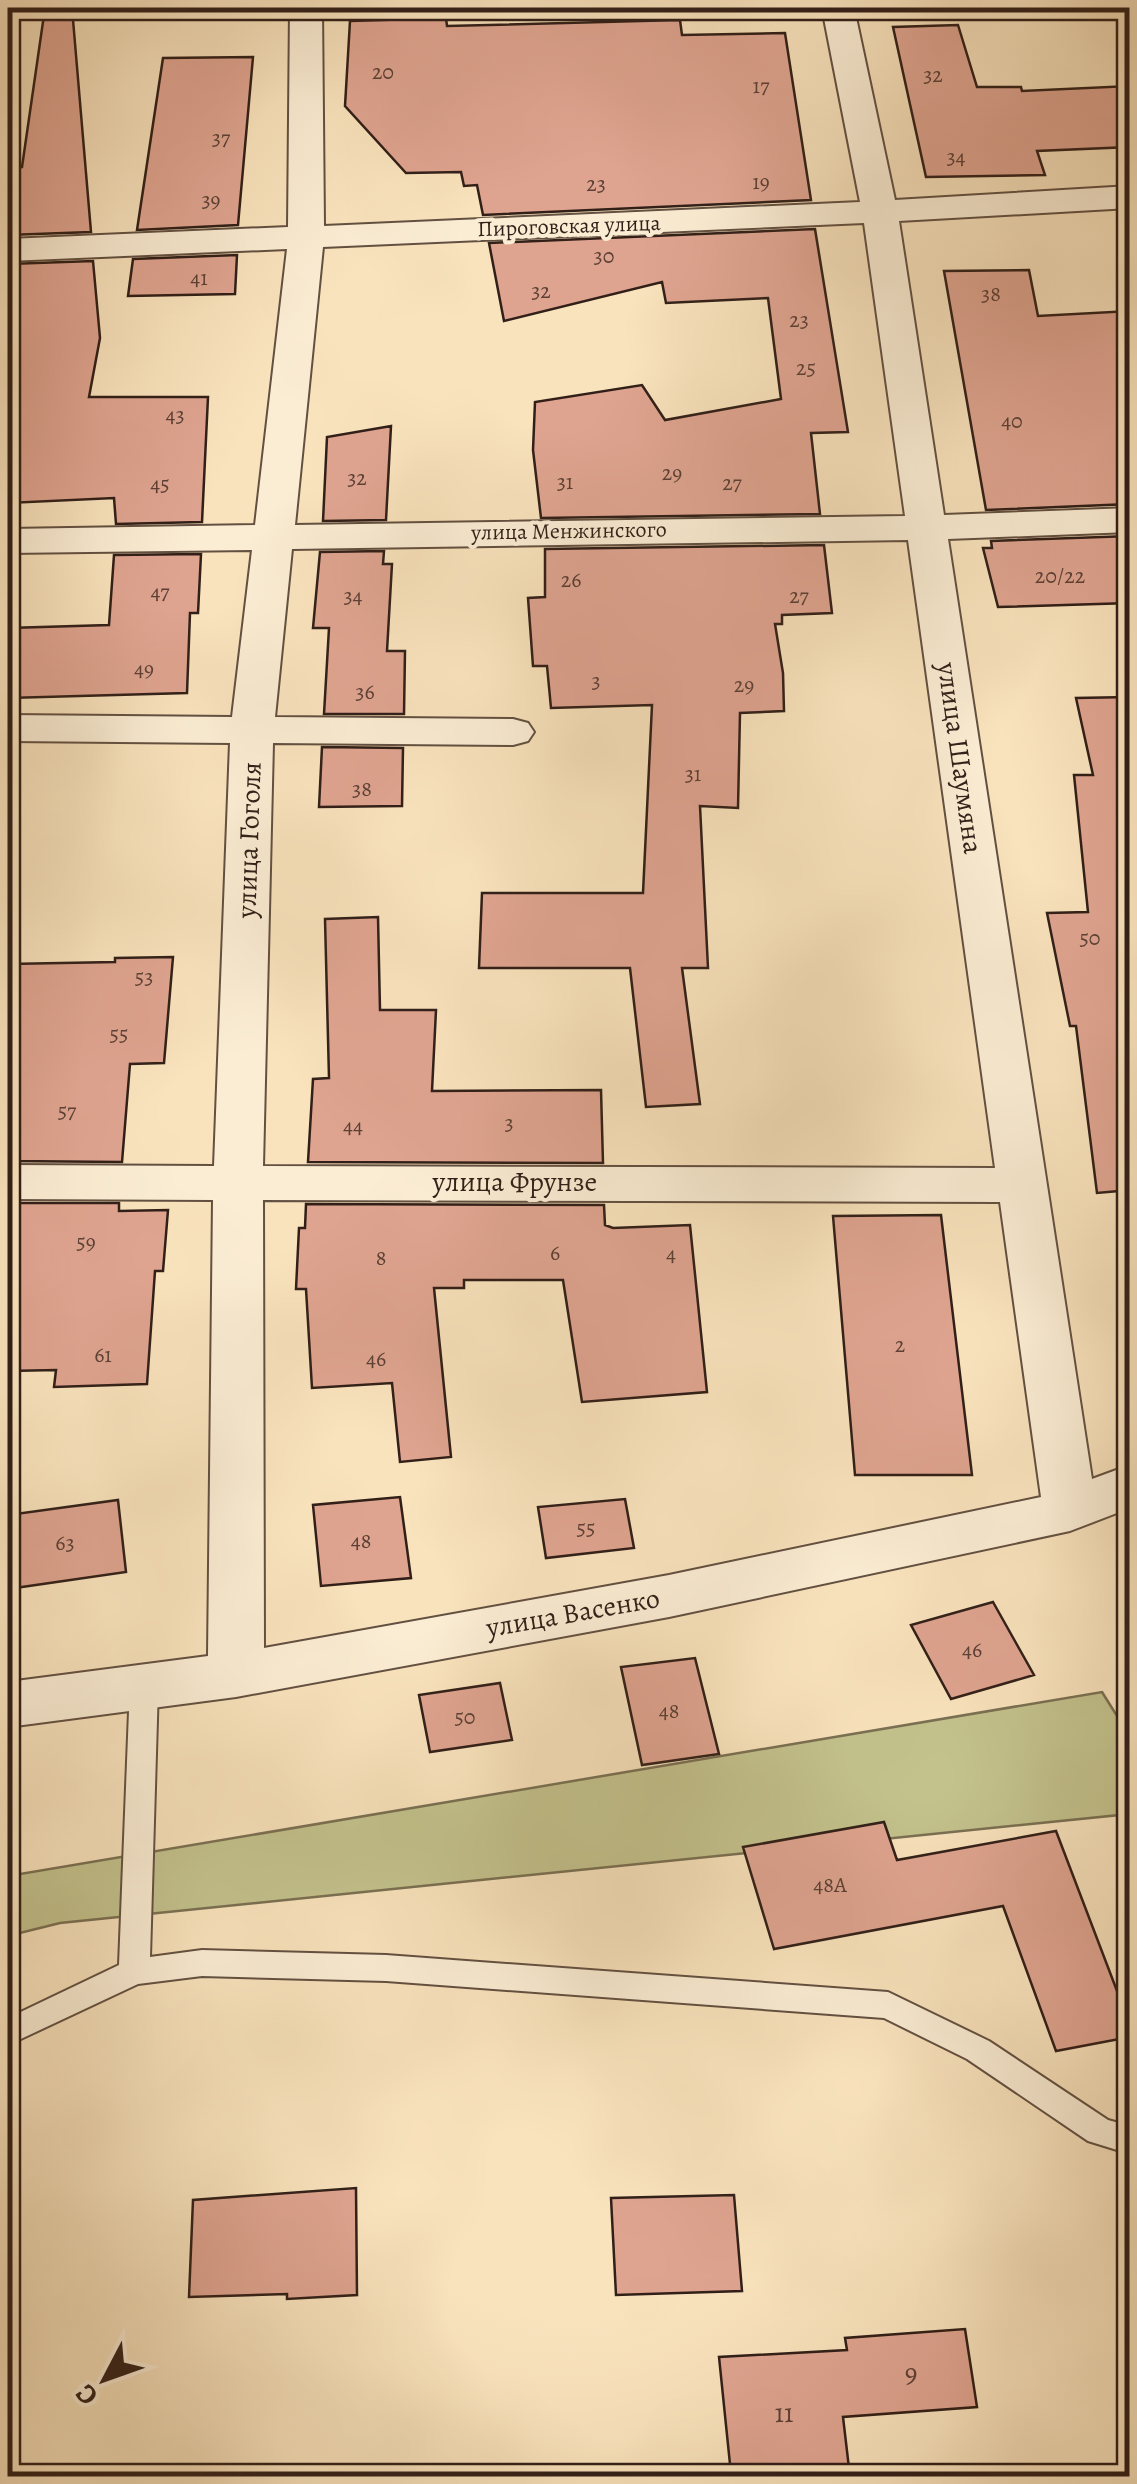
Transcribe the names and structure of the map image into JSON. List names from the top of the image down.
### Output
{
  "streets": {
    "street": [
      "Пироговская улица",
      "улица Менжинского",
      "улица Шаумяна",
      "улица Гоголя",
      "улица Фрунзе",
      "улица Васенко"
    ]
  },
  "crossings": [
    ["Пироговская улица", "улица Шаумяна"],
    ["Пироговская улица", "улица Гоголя"],
    ["улица Менжинского", "улица Шаумяна"],
    ["улица Менжинского", "улица Гоголя"],
    ["улица Шаумяна", "улица Фрунзе"],
    ["улица Шаумяна", "улица Васенко"],
    ["улица Гоголя", "улица Фрунзе"],
    ["улица Гоголя", "улица Васенко"]
  ],
  "house_numbers": [
    "20",
    "32",
    "17",
    "37",
    "34",
    "19",
    "23",
    "39",
    "30",
    "41",
    "32",
    "38",
    "23",
    "25",
    "43",
    "40",
    "29",
    "32",
    "31",
    "27",
    "45",
    "20/22",
    "26",
    "47",
    "34",
    "27",
    "49",
    "3",
    "29",
    "36",
    "31",
    "38",
    "50",
    "53",
    "55",
    "57",
    "3",
    "44",
    "59",
    "6",
    "4",
    "8",
    "2",
    "61",
    "46",
    "55",
    "48",
    "63",
    "46",
    "48",
    "50",
    "48А",
    "9",
    "11"
  ],
  "north": "bottom left"
}
